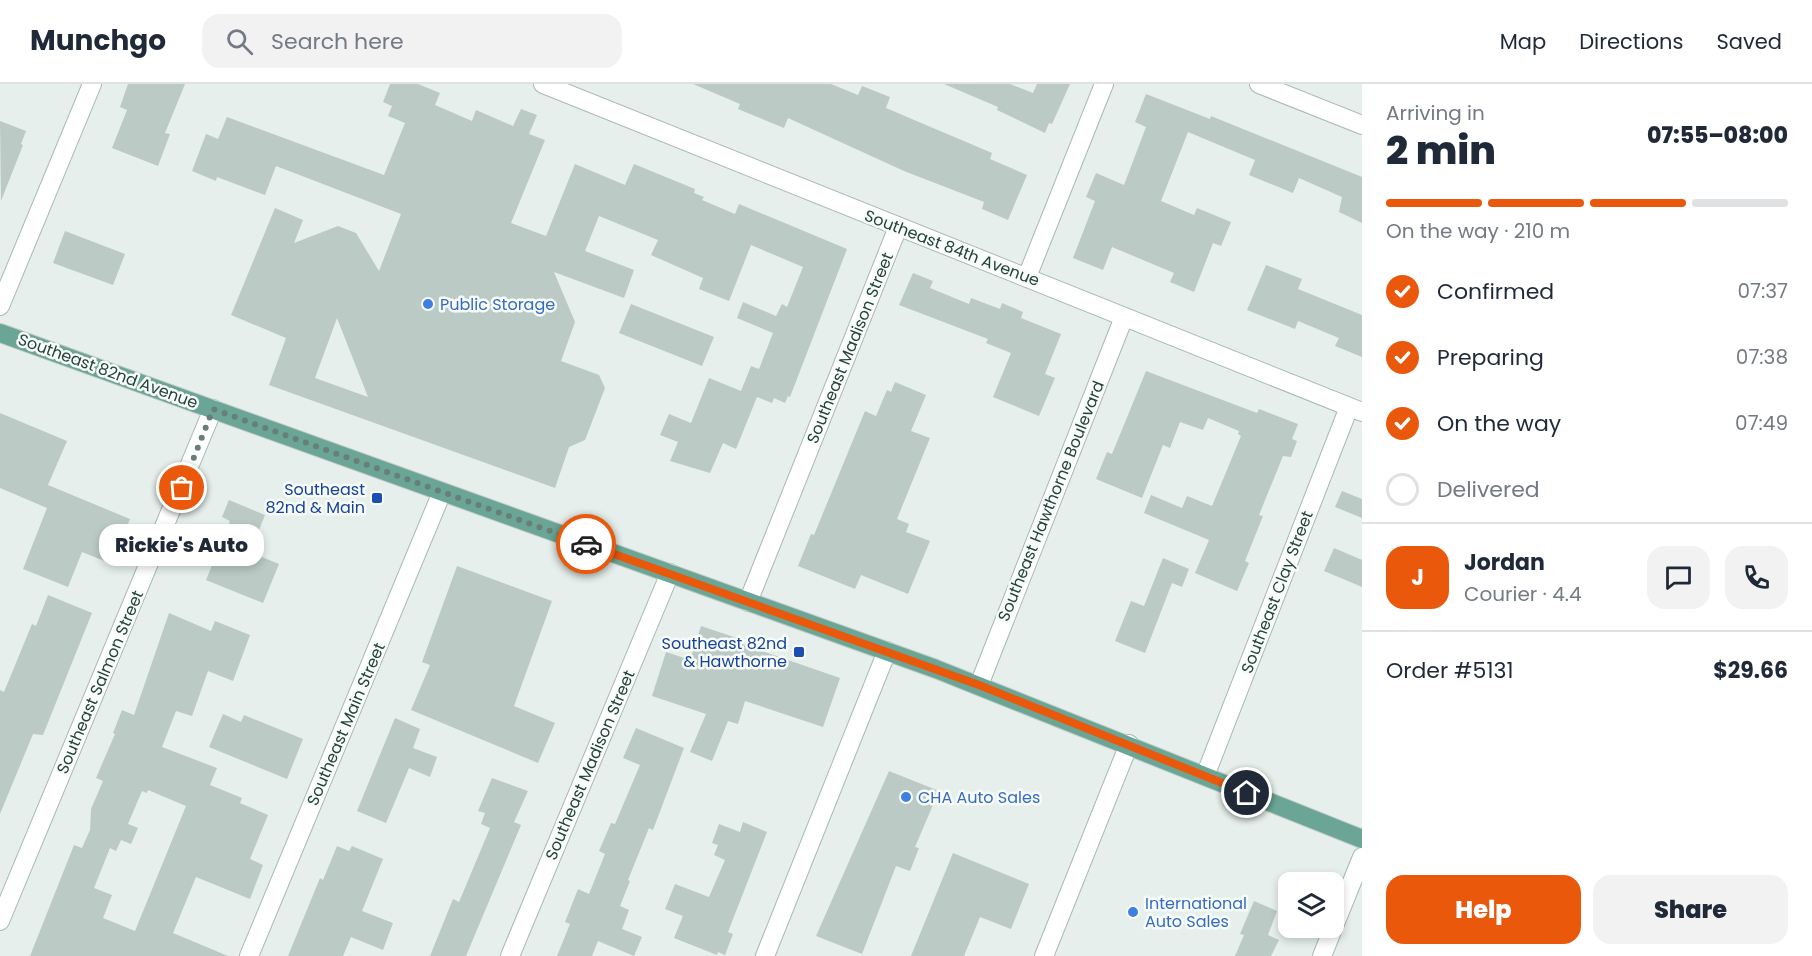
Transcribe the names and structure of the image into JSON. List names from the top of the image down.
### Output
{
  "streets": {
    "main road": ["Southeast 82nd Avenue"],
    "street": [
      "Southeast 84th Avenue",
      "Southeast Madison Street",
      "Southeast Hawthorne Boulevard",
      "Southeast Clay Street",
      "Southeast Salmon Street",
      "Southeast Main Street"
    ]
  },
  "crossings": [
    ["Southeast 84th Avenue", "Southeast Madison Street"],
    ["Southeast 84th Avenue", "Southeast Hawthorne Boulevard"],
    ["Southeast 84th Avenue", "Southeast Clay Street"],
    ["Southeast Madison Street", "Southeast 82nd Avenue"],
    ["Southeast 82nd Avenue", "Southeast Hawthorne Boulevard"],
    ["Southeast 82nd Avenue", "Southeast Clay Street"],
    ["Southeast 82nd Avenue", "Southeast Salmon Street"],
    ["Southeast 82nd Avenue", "Southeast Main Street"]
  ],
  "places": {
    "other": [
      "Public Storage",
      "Rickie's Auto",
      "CHA Auto Sales",
      "International Auto Sales"
    ],
    "transit": ["Southeast 82nd & Main", "Southeast 82nd & Hawthorne"]
  },
  "page": {
    "header": "Munchgo",
    "search": "Search here",
    "nav": ["Map", "Directions", "Saved"],
    "heading": ["2 min", "Arriving in", "07:55–08:00"],
    "panel": [
      "Jordan",
      "Courier · 4.4",
      "Order #5131",
      "$29.66"
    ],
    "bar": "On the way · 210 m",
    "list": [
      ["Confirmed", "07:37"],
      ["Preparing", "07:38"],
      ["On the way", "07:49"],
      "Delivered"
    ],
    "bubble": "Rickie's Auto",
    "round": "J",
    "buttons": ["Help", "Share"]
  }
}
